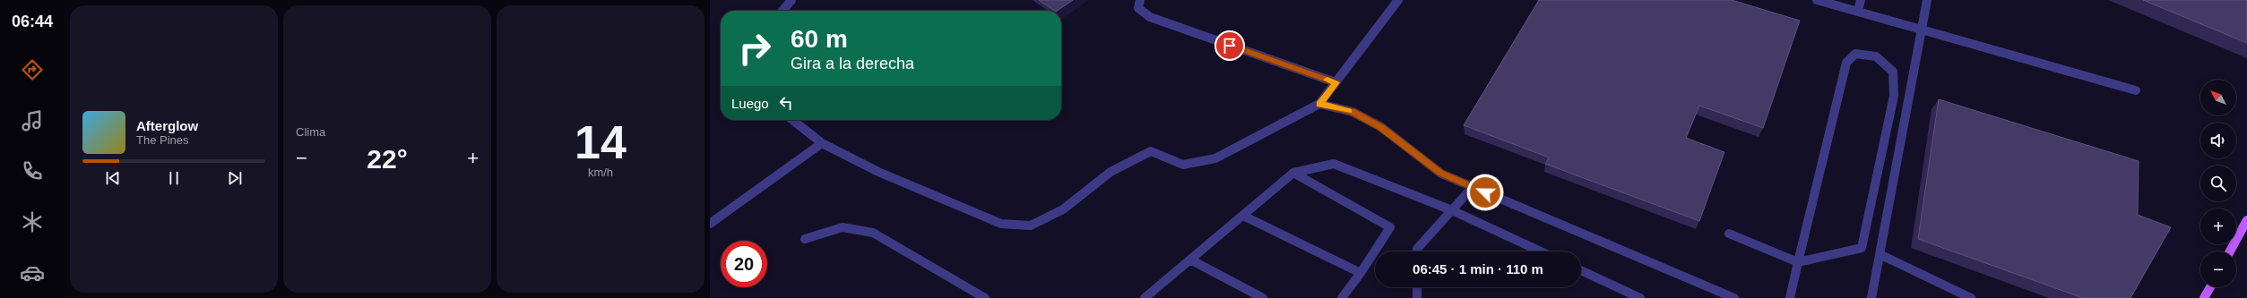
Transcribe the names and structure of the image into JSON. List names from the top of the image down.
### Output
{
  "north": "top left",
  "page": {
    "tabs": "06:44",
    "tile": [
      "Clima",
      ["14", "km/h"]
    ],
    "turn": ["60 m", "Gira a la derecha"],
    "map_buttons": ["+", "−"],
    "then": "Luego",
    "song": ["Afterglow", "The Pines"],
    "heat": ["−", "22°", "+"],
    "limit": "20",
    "trip": "06:45 · 1 min · 110 m"
  }
}
